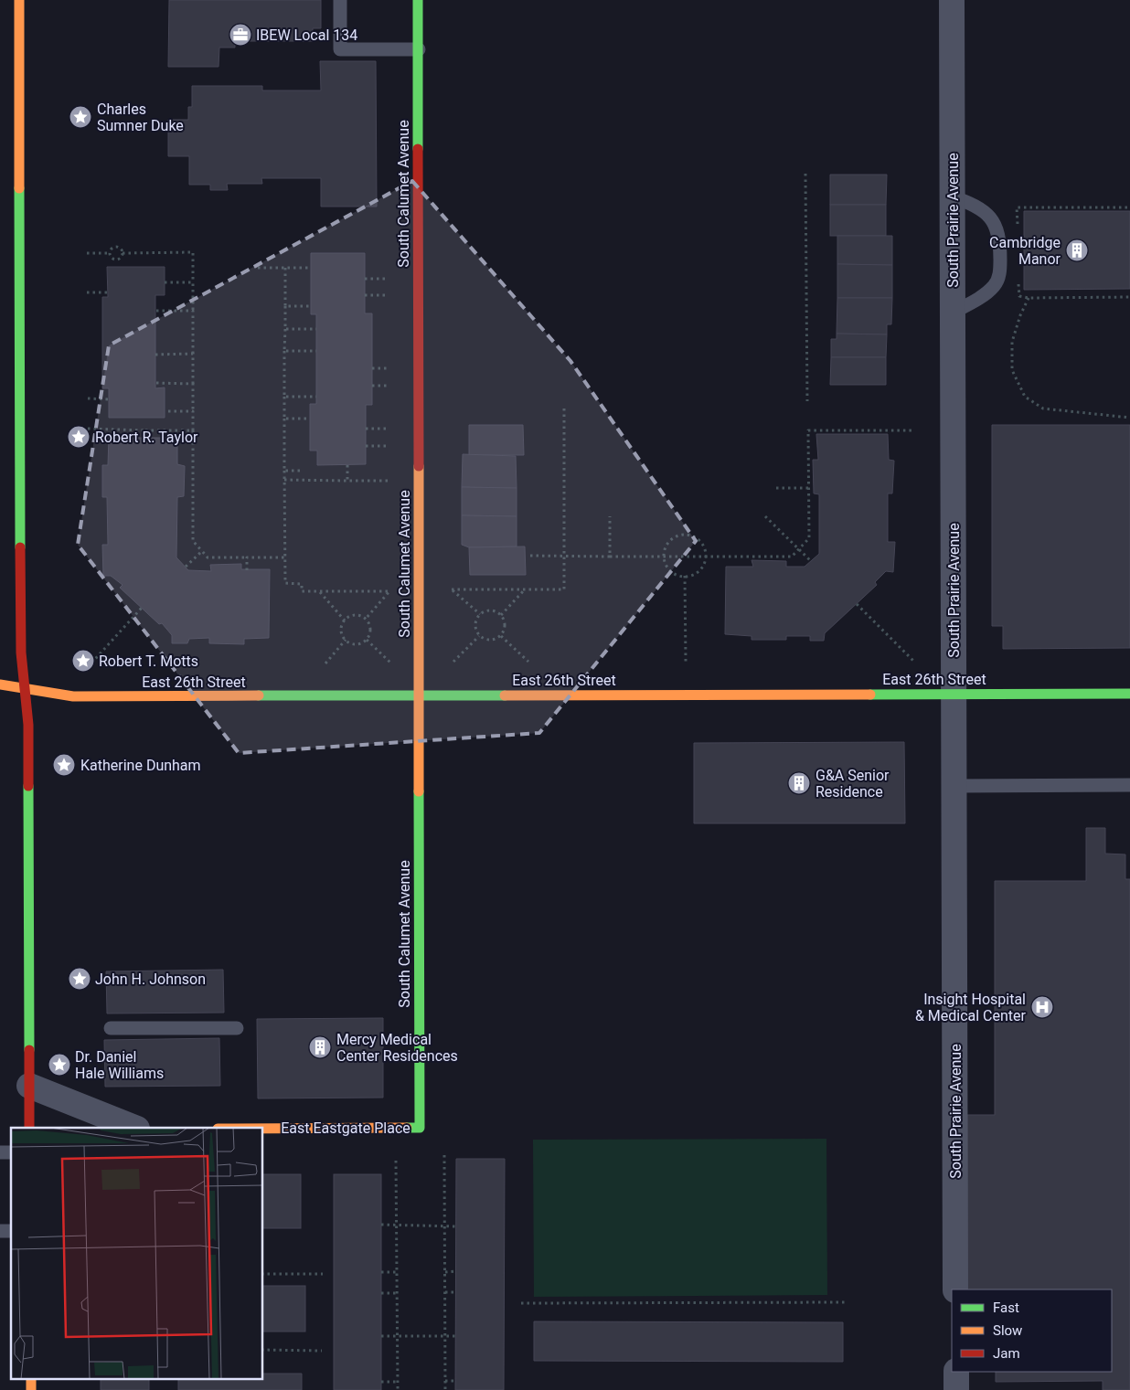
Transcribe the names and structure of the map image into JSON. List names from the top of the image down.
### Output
{
  "streets": {
    "main road": ["South Calumet Avenue", "East 26th Street", "East Eastgate Place"],
    "street": ["South Prairie Avenue"]
  },
  "crossings": [
    ["South Calumet Avenue", "East 26th Street"],
    ["South Calumet Avenue", "East Eastgate Place"],
    ["South Prairie Avenue", "East 26th Street"]
  ],
  "places": {
    "office": ["IBEW Local 134"],
    "place": [
      "Charles Sumner Duke",
      "Robert R. Taylor",
      "Robert T. Motts",
      "Katherine Dunham",
      "John H. Johnson",
      "Dr. Daniel Hale Williams"
    ],
    "building": ["Cambridge Manor", "G&A Senior Residence", "Mercy Medical Center Residences"],
    "hospital": ["Insight Hospital & Medical Center"]
  },
  "legend": ["Fast", "Slow", "Jam"]
}
